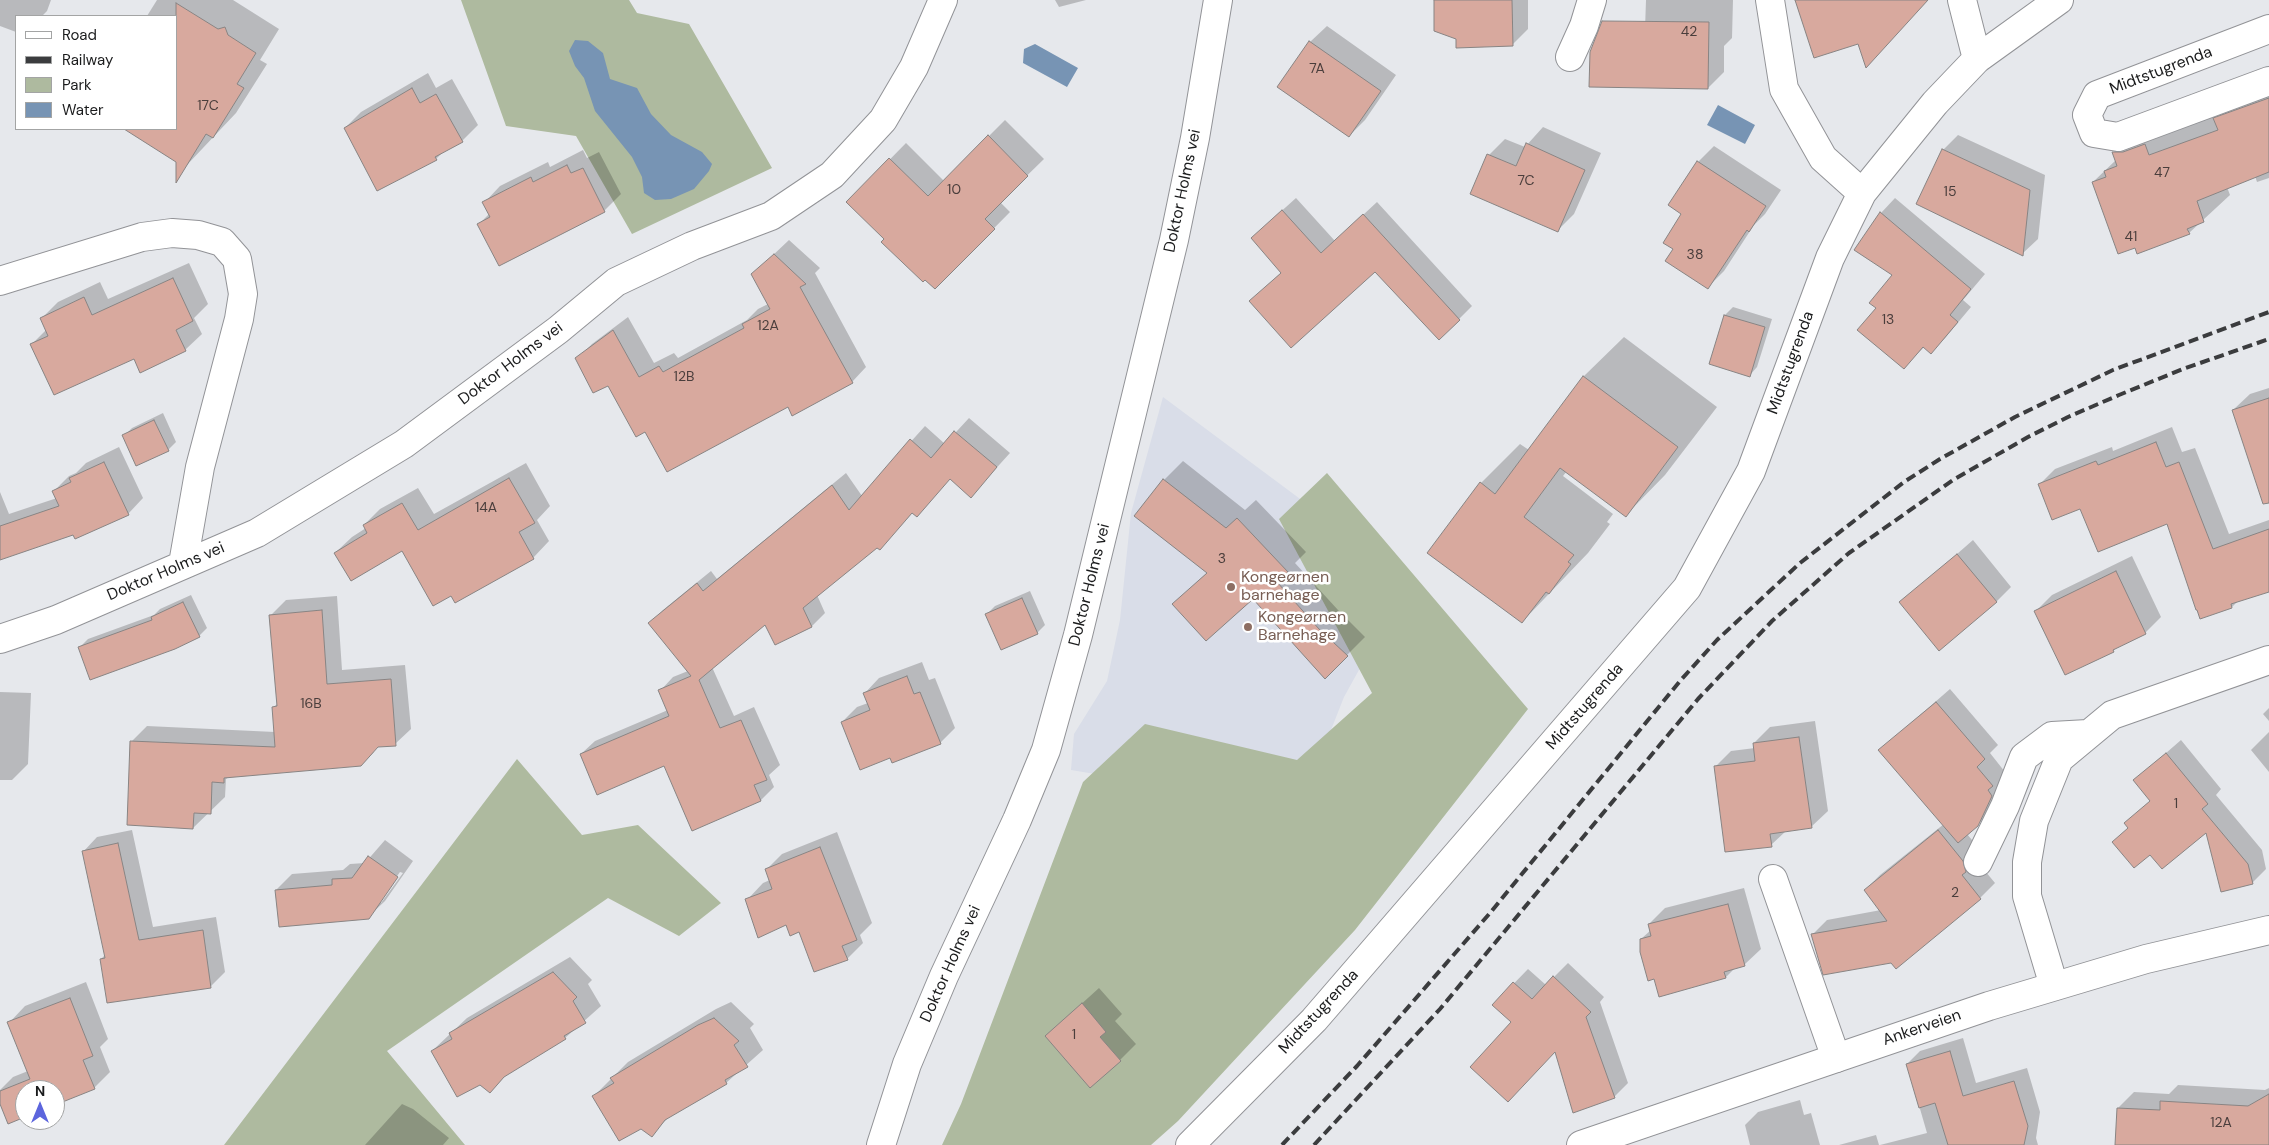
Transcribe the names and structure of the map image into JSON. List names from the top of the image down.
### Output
{
  "streets": {
    "street": ["Midtstugrenda", "Doktor Holms vei", "Ankerveien"]
  },
  "places": ["Kongeørnen barnehage", "Kongeørnen Barnehage"],
  "house_numbers": [
    "42",
    "7A",
    "17C",
    "47",
    "7C",
    "10",
    "15",
    "41",
    "38",
    "13",
    "12A",
    "12B",
    "14A",
    "3",
    "16B",
    "1",
    "2",
    "1",
    "12A"
  ],
  "legend": [
    "Road",
    "Railway",
    "Park",
    "Water"
  ],
  "north": "top"
}
